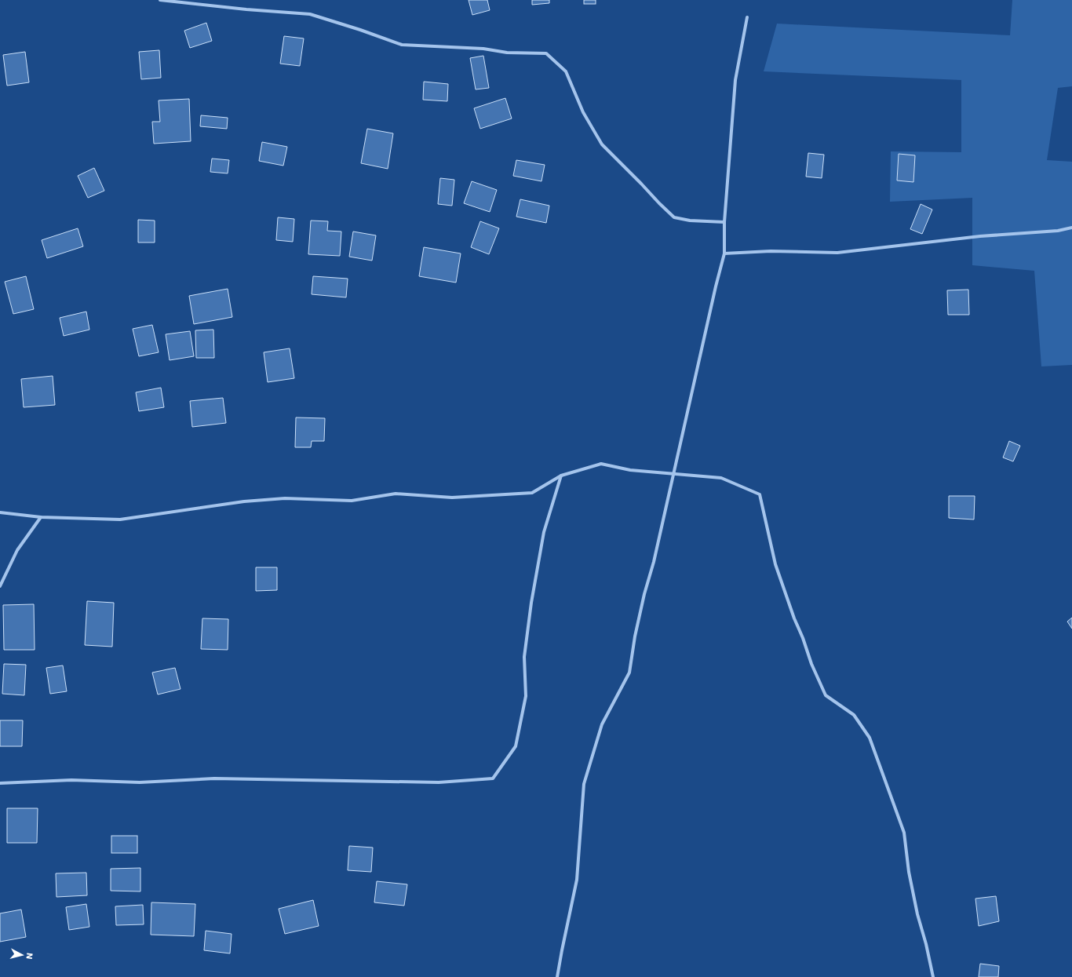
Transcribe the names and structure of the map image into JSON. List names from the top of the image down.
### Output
{
  "north": "right"
}
